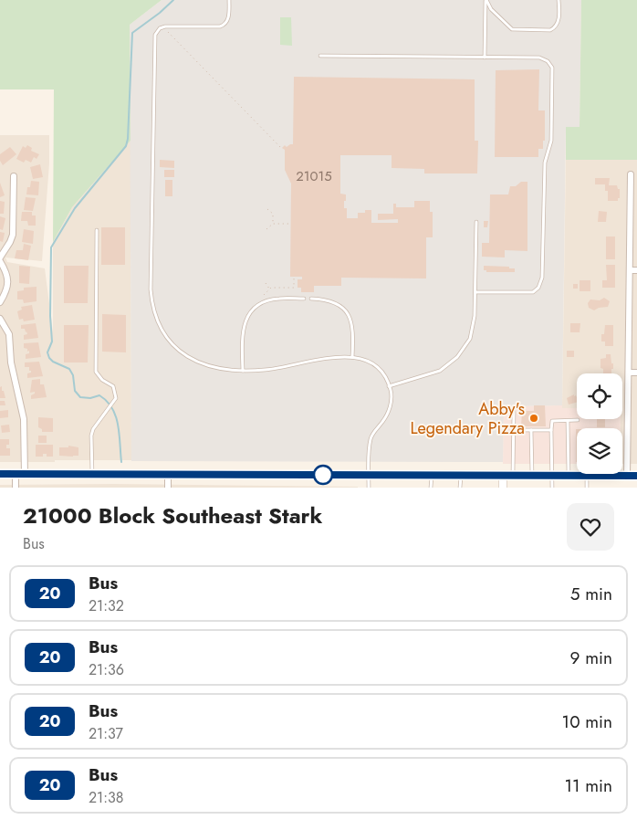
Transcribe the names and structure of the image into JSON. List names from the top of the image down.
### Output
{
  "places": ["Abby's Legendary Pizza"],
  "lines": ["bus line 20"],
  "house_numbers": ["21015"],
  "page": {
    "heading": ["21000 Block Southeast Stark", "Bus"],
    "list": [
      {
        "mark": "20",
        "name": "Bus",
        "note": "21:32",
        "value": "5 min"
      },
      {
        "mark": "20",
        "name": "Bus",
        "note": "21:36",
        "value": "9 min"
      },
      {
        "mark": "20",
        "name": "Bus",
        "note": "21:37",
        "value": "10 min"
      },
      {
        "mark": "20",
        "name": "Bus",
        "note": "21:38",
        "value": "11 min"
      }
    ]
  }
}
